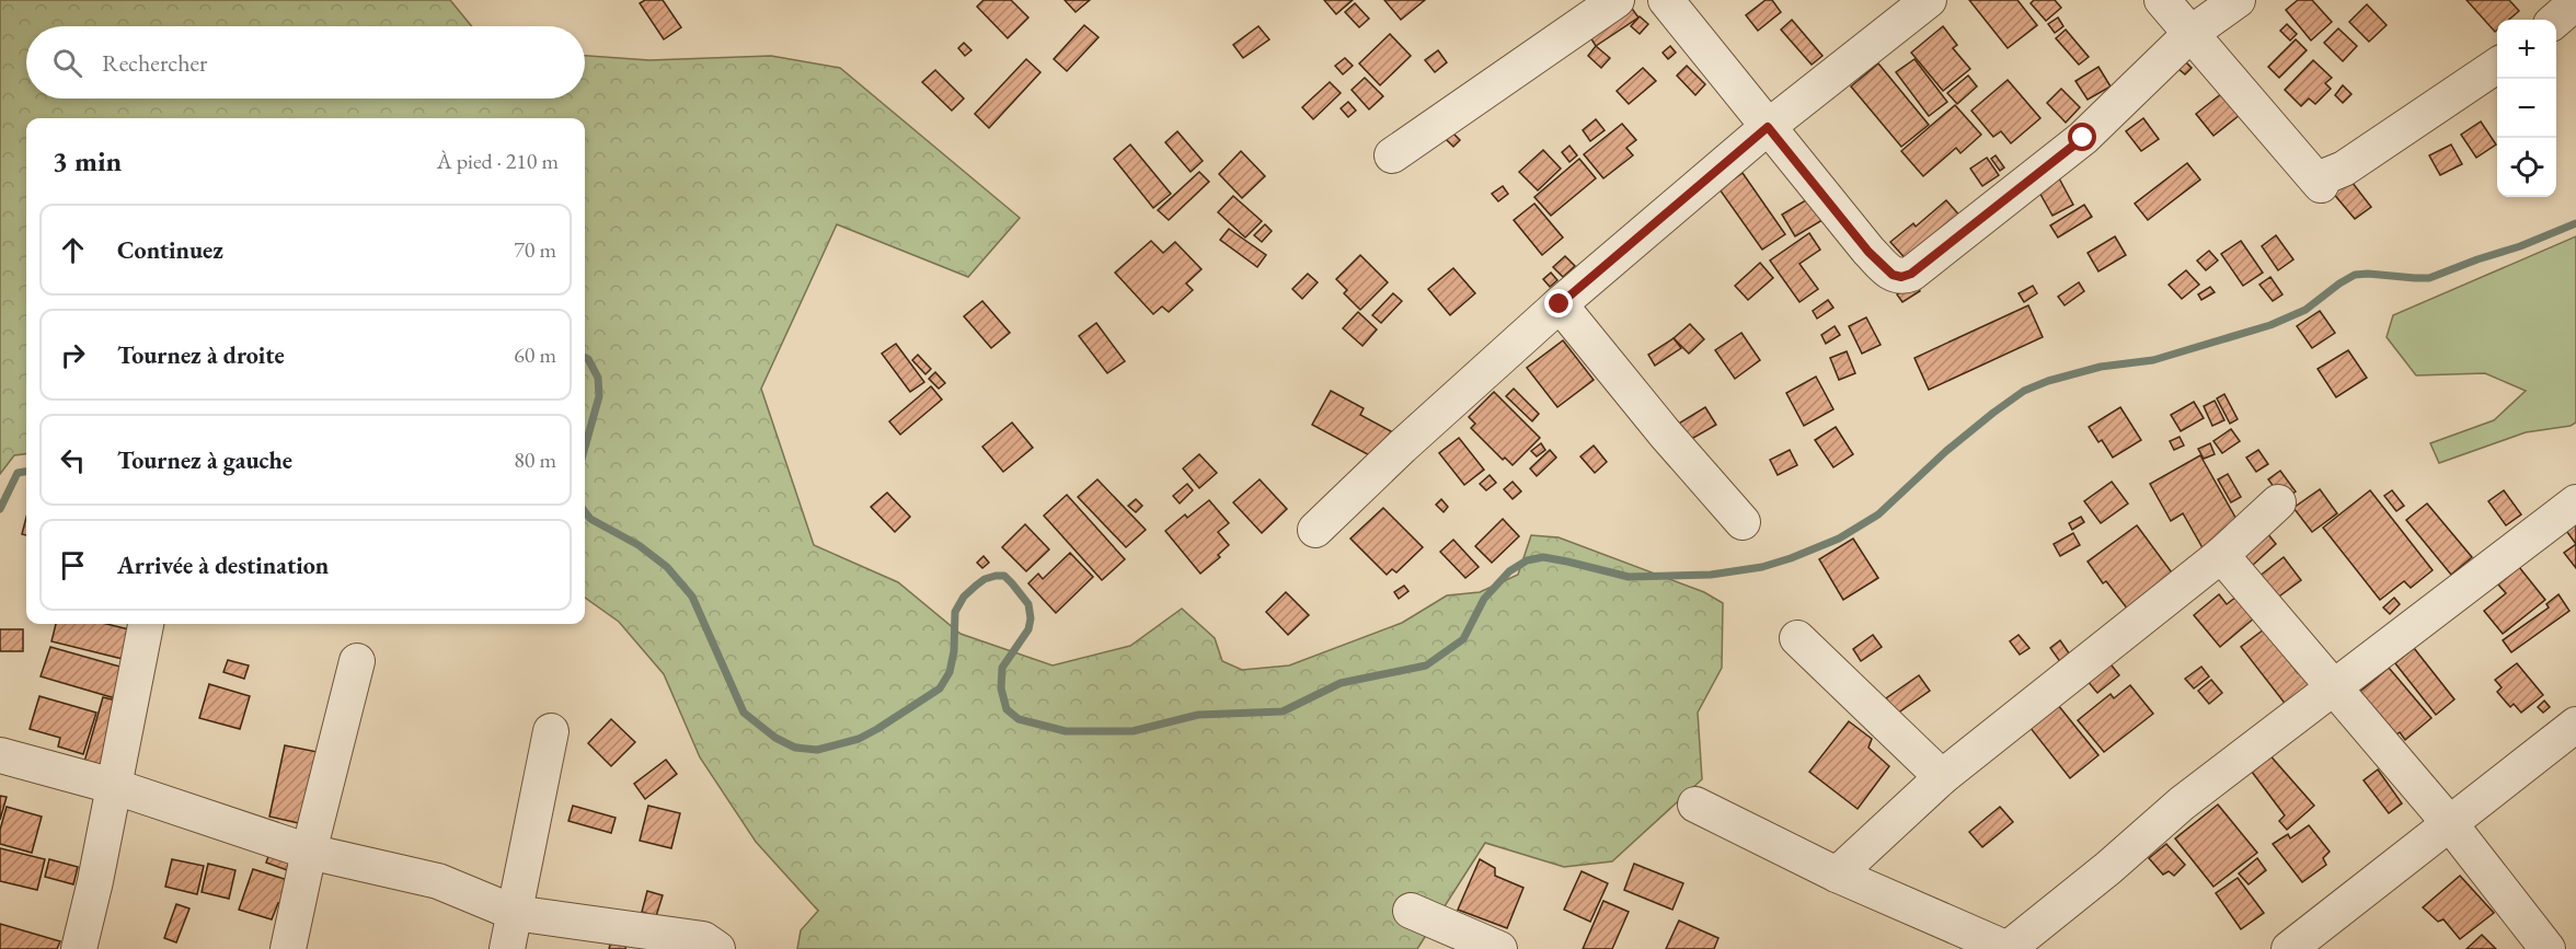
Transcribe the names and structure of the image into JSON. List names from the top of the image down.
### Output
{
  "page": {
    "map_buttons": ["+", "−"],
    "search": "Rechercher",
    "heading": ["3 min", "À pied · 210 m"],
    "list": [
      ["Continuez", "70 m"],
      ["Tournez à droite", "60 m"],
      ["Tournez à gauche", "80 m"],
      "Arrivée à destination"
    ]
  }
}
